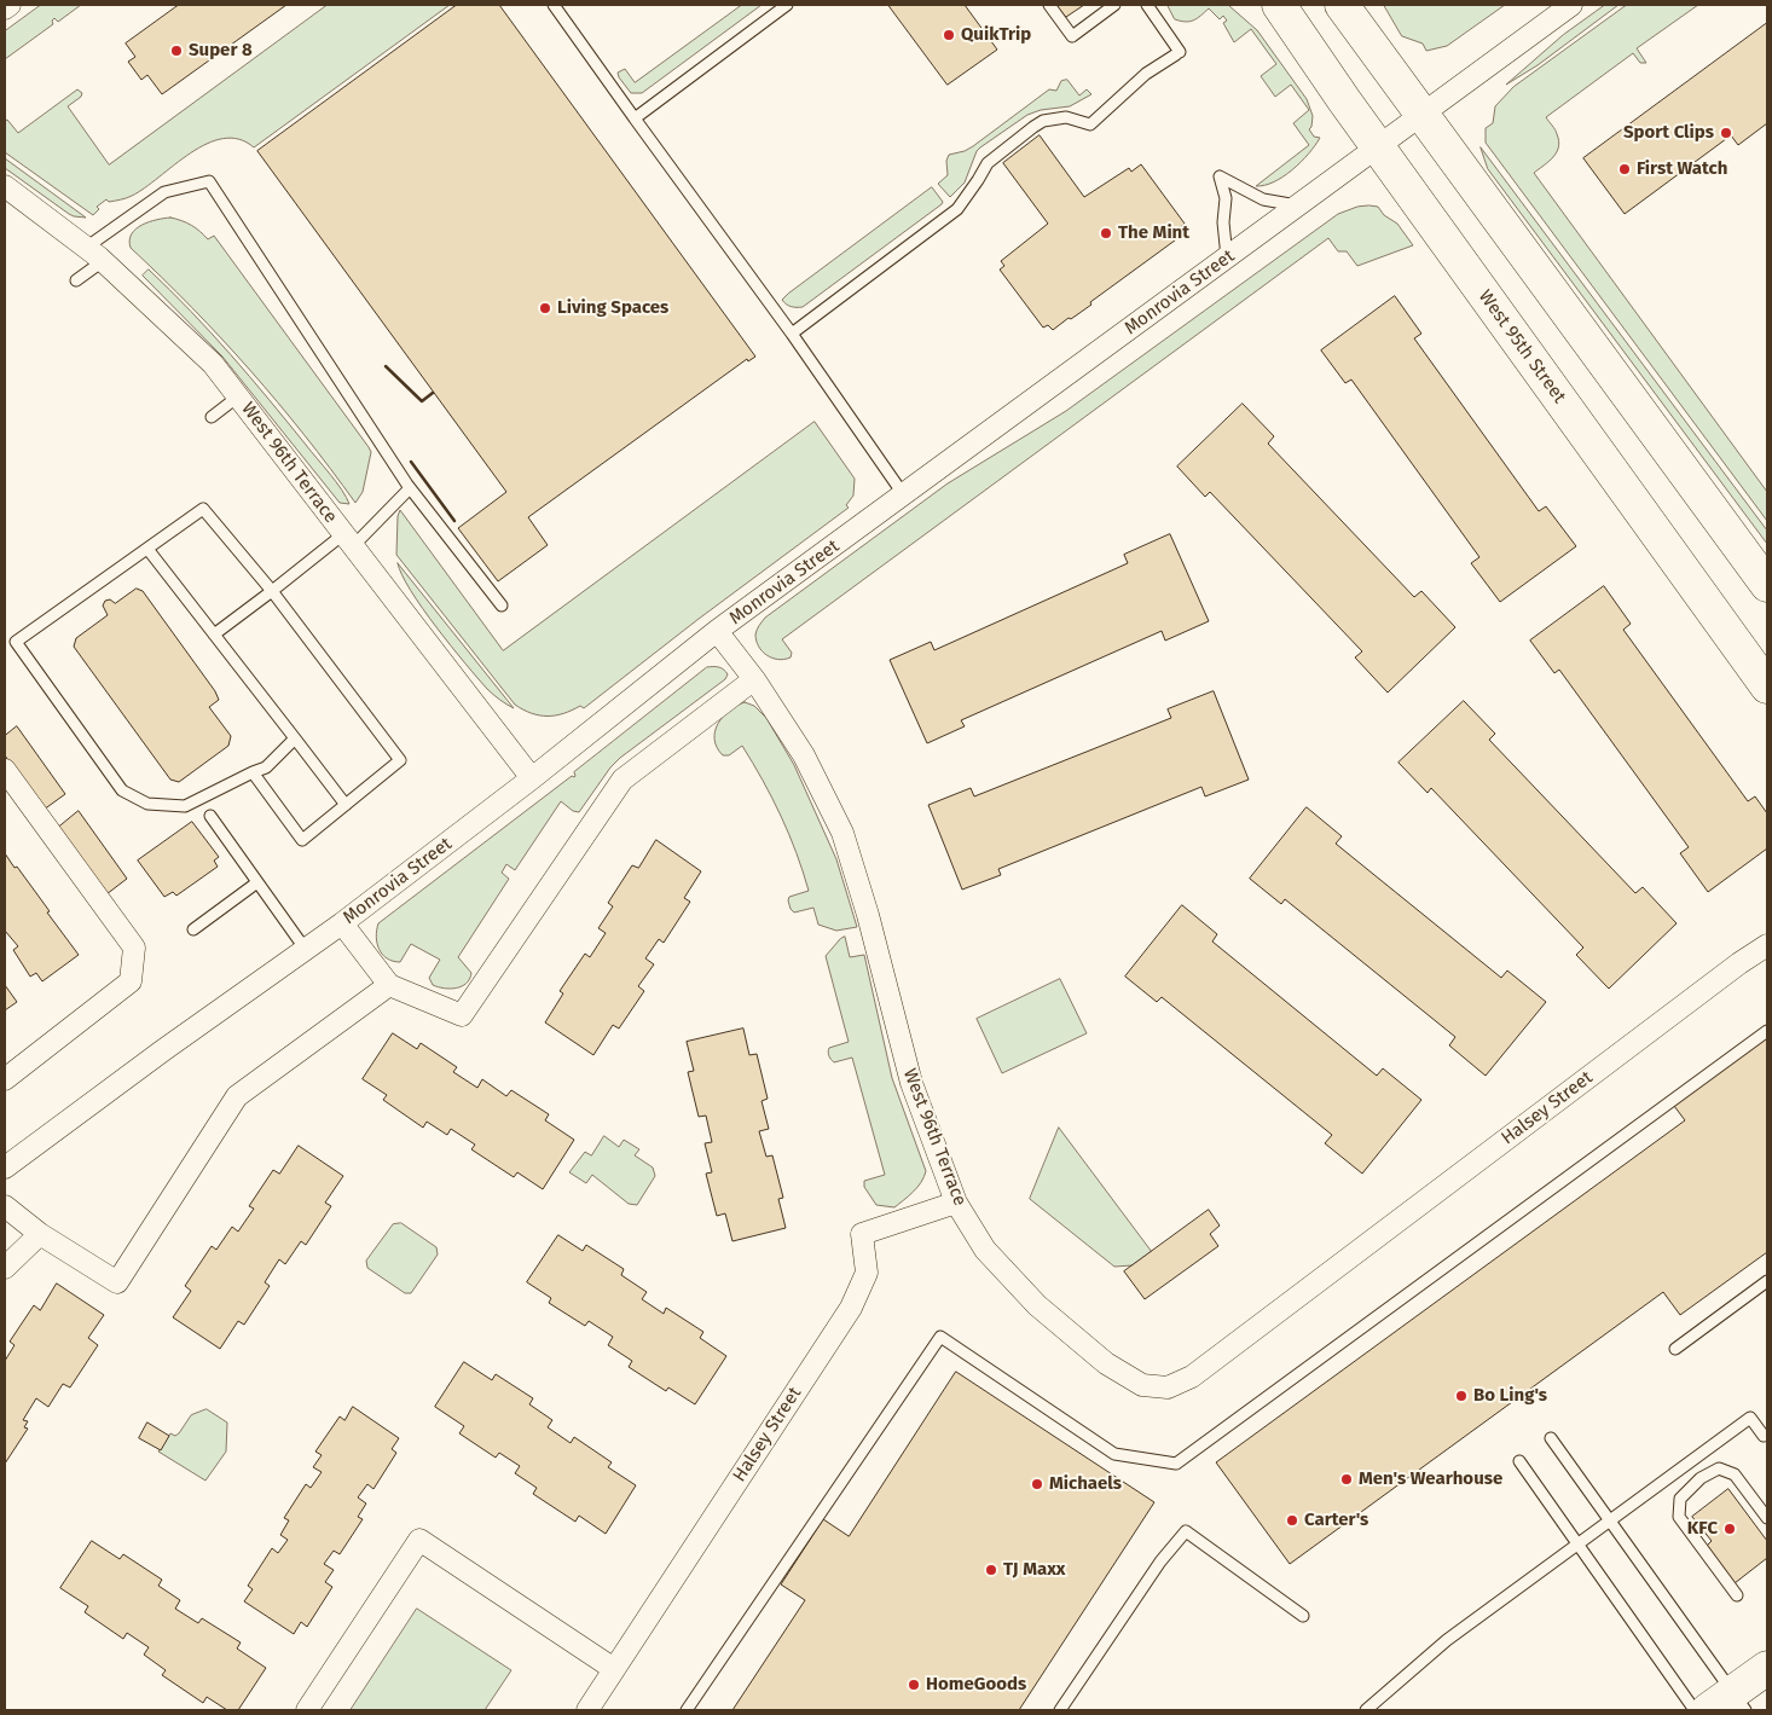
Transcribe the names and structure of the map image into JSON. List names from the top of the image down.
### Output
{
  "streets": {
    "main road": ["West 95th Street"],
    "street": ["Monrovia Street", "West 96th Terrace", "Halsey Street"]
  },
  "crossings": [
    ["Monrovia Street", "West 95th Street"],
    ["Monrovia Street", "West 96th Terrace"],
    ["West 96th Terrace", "Halsey Street"]
  ],
  "places": [
    "QuikTrip",
    "Super 8",
    "Sport Clips",
    "First Watch",
    "The Mint",
    "Living Spaces",
    "Bo Ling's",
    "Men's Wearhouse",
    "Michaels",
    "Carter's",
    "KFC",
    "TJ Maxx",
    "HomeGoods"
  ]
}
